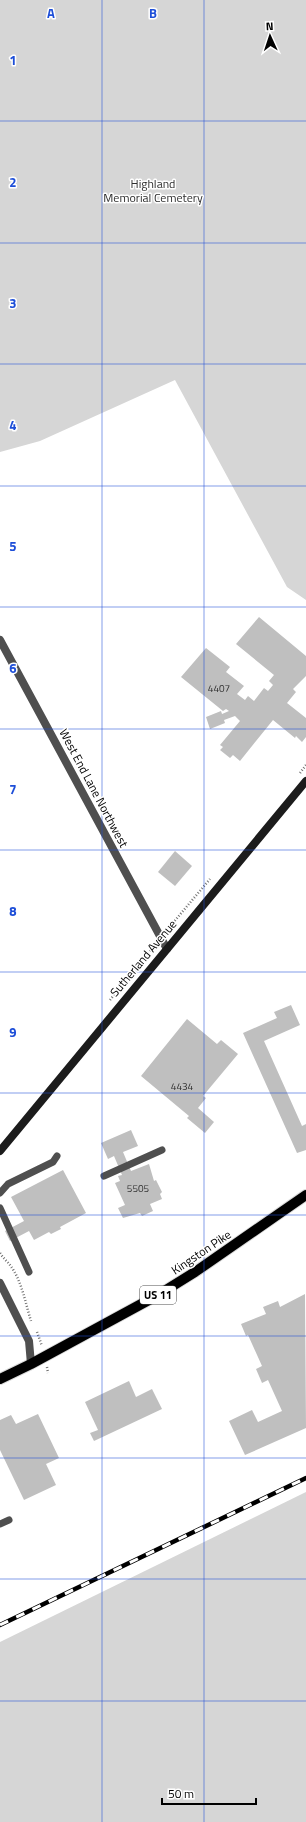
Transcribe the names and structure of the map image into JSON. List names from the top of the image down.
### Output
{
  "streets": {
    "main road": ["Kingston Pike", "US 11"],
    "street": ["West End Lane Northwest", "Sutherland Avenue"]
  },
  "crossings": [
    ["West End Lane Northwest", "Sutherland Avenue"]
  ],
  "parks": ["Highland Memorial Cemetery"],
  "house_numbers": ["4407", "4434", "5505"],
  "scale_bar": "50 m",
  "north": "top",
  "grid": {
    "columns": ["A", "B"],
    "rows": [
      "1",
      "2",
      "3",
      "4",
      "5",
      "6",
      "7",
      "8",
      "9"
    ]
  }
}
